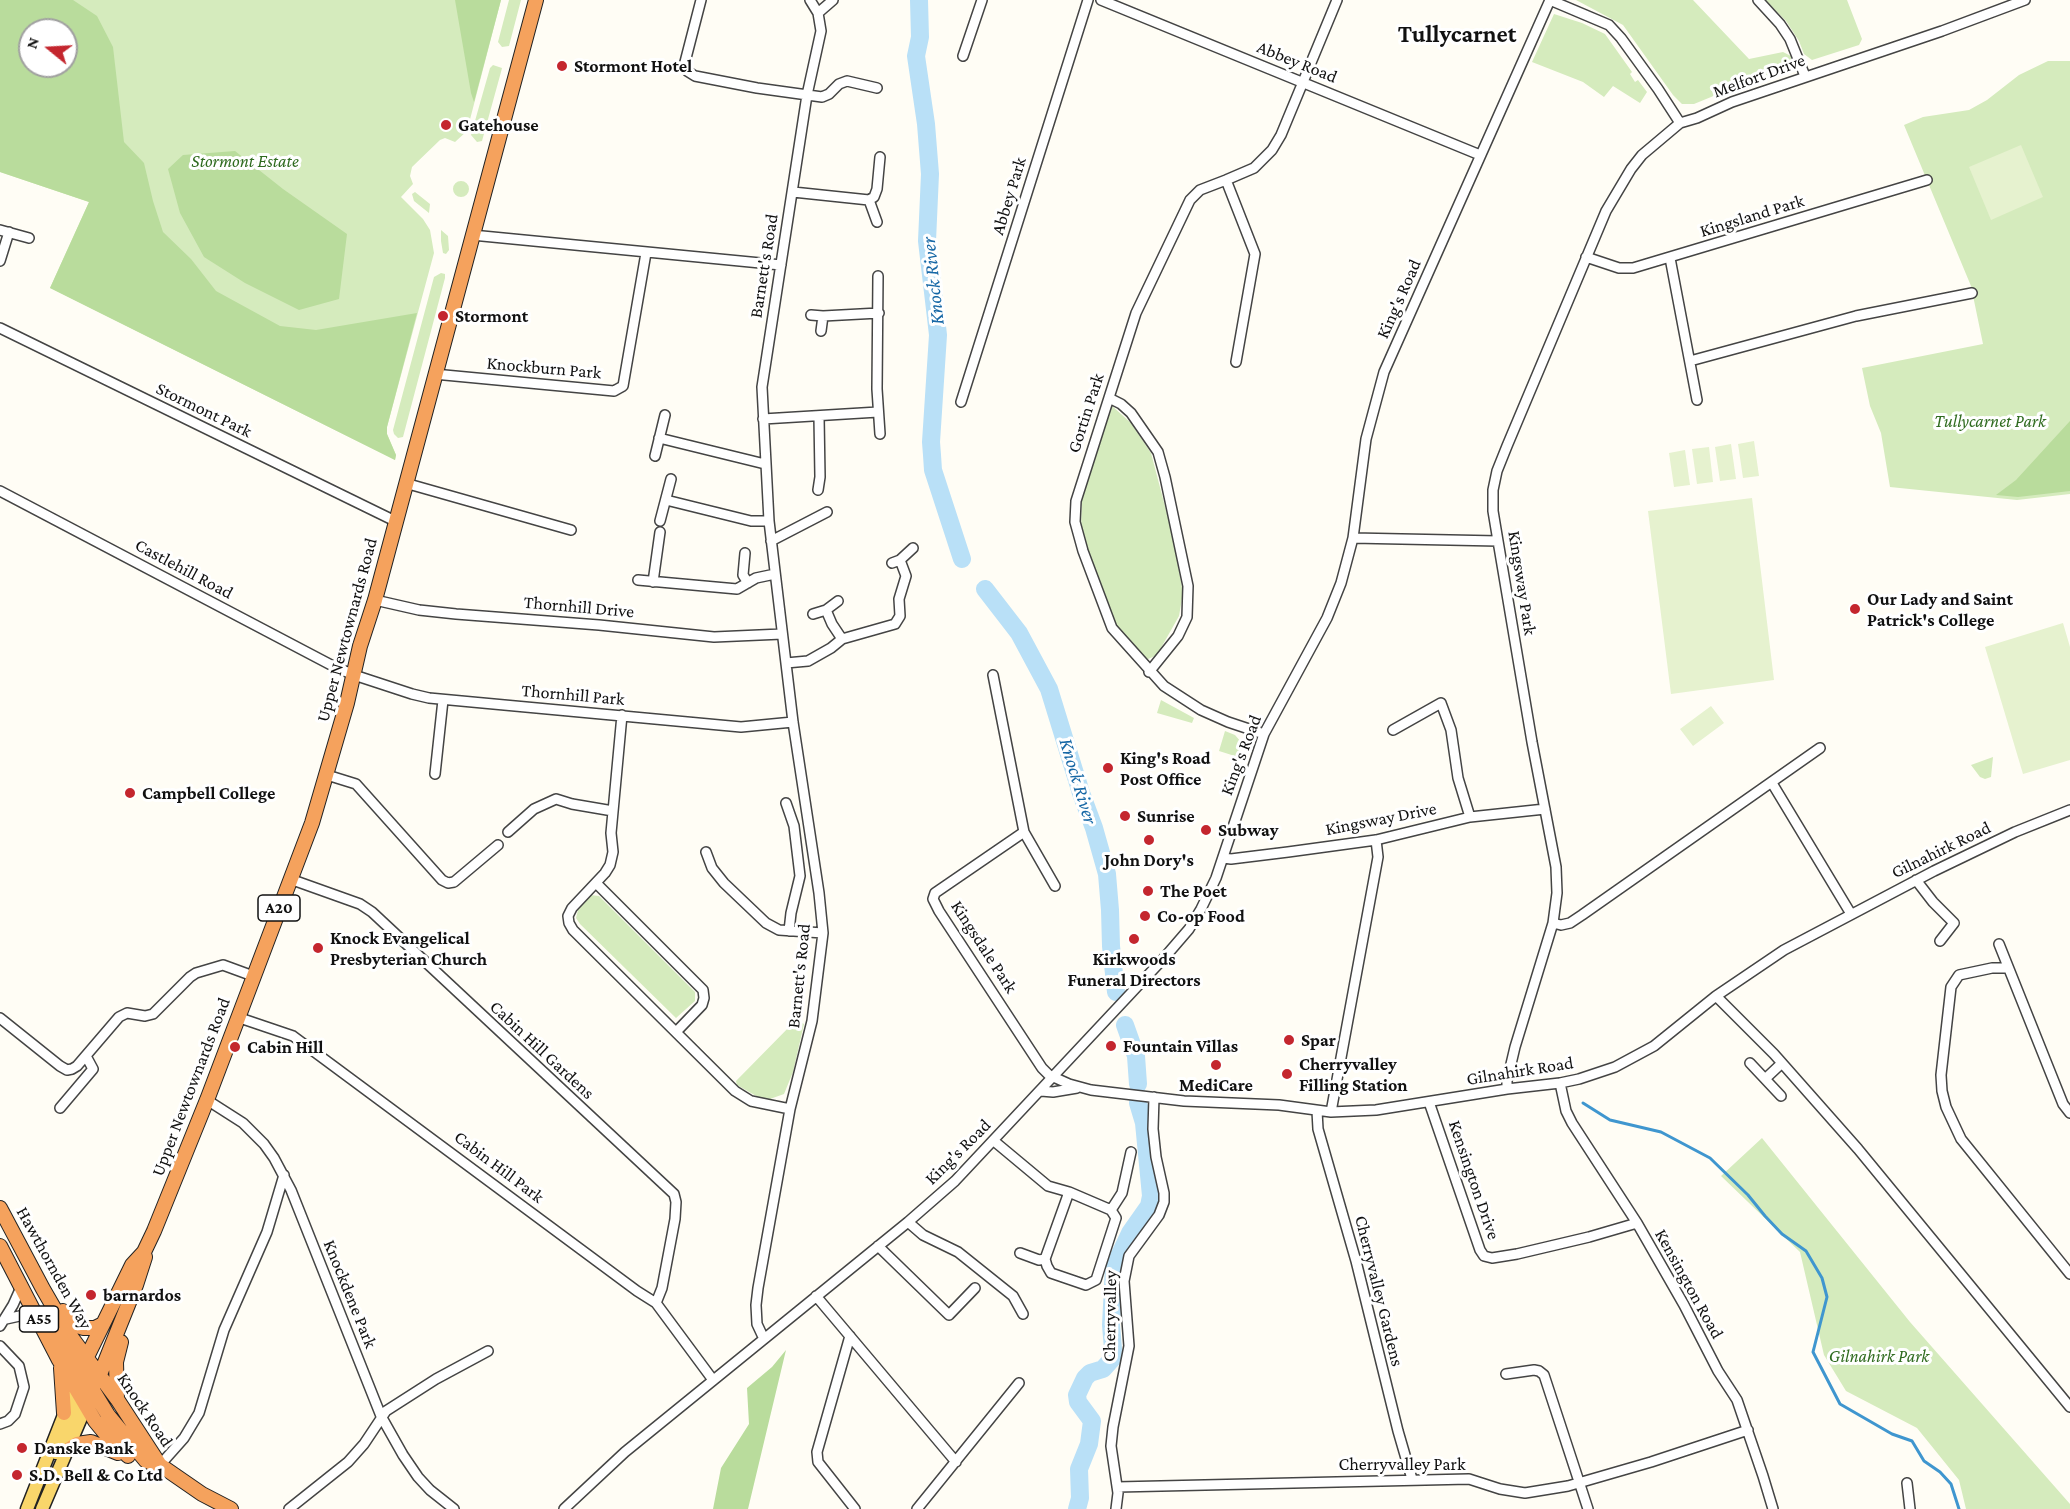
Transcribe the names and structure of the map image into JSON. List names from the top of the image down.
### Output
{
  "streets": {
    "highway": [
      "Upper Newtownards Road",
      "A20",
      "Hawthornden Way",
      "A55",
      "Knock Road"
    ],
    "street": [
      "Abbey Road",
      "Melfort Drive",
      "Abbey Park",
      "Kingsland Park",
      "Barnett's Road",
      "King's Road",
      "Knockburn Park",
      "Stormont Park",
      "Gortin Park",
      "Castlehill Road",
      "Kingsway Park",
      "Thornhill Drive",
      "Thornhill Park",
      "Kingsway Drive",
      "Gilnahirk Road",
      "Kingsdale Park",
      "Cabin Hill Gardens",
      "Cabin Hill Park",
      "Kensington Drive",
      "Kensington Road",
      "Cherryvalley Gardens",
      "Knockdene Park",
      "Cherryvalley",
      "Cherryvalley Park"
    ]
  },
  "crossings": [
    ["Abbey Road", "King's Road"],
    ["Abbey Road", "Gortin Park"],
    ["Melfort Drive", "Kingsway Park"],
    ["Kingsland Park", "Kingsway Park"],
    ["Barnett's Road", "King's Road"],
    ["Barnett's Road", "Thornhill Drive"],
    ["Barnett's Road", "Thornhill Park"],
    ["King's Road", "Gortin Park"],
    ["King's Road", "Kingsway Drive"],
    ["King's Road", "Gilnahirk Road"],
    ["King's Road", "Kingsdale Park"],
    ["King's Road", "Cabin Hill Park"],
    ["Knockburn Park", "Upper Newtownards Road"],
    ["Stormont Park", "Upper Newtownards Road"],
    ["Castlehill Road", "Upper Newtownards Road"],
    ["Castlehill Road", "Thornhill Park"],
    ["Kingsway Park", "Kingsway Drive"],
    ["Kingsway Park", "Gilnahirk Road"],
    ["Thornhill Drive", "Upper Newtownards Road"],
    ["Upper Newtownards Road", "Thornhill Park"],
    ["Upper Newtownards Road", "Cabin Hill Gardens"],
    ["Upper Newtownards Road", "Cabin Hill Park"],
    ["Upper Newtownards Road", "Hawthornden Way"],
    ["Upper Newtownards Road", "Knockdene Park"],
    ["Upper Newtownards Road", "Knock Road"],
    ["Gilnahirk Road", "Kingsdale Park"],
    ["Gilnahirk Road", "Kensington Drive"],
    ["Gilnahirk Road", "Kensington Road"],
    ["Gilnahirk Road", "Cherryvalley Gardens"],
    ["Gilnahirk Road", "Cherryvalley"],
    ["Cabin Hill Gardens", "Cabin Hill Park"],
    ["Kensington Drive", "Kensington Road"],
    ["Hawthornden Way", "Knock Road"],
    ["Kensington Road", "Cherryvalley Park"],
    ["Cherryvalley Gardens", "Cherryvalley Park"],
    ["Cherryvalley", "Cherryvalley Park"]
  ],
  "districts": ["Tullycarnet"],
  "water": ["Knock River"],
  "parks": ["Stormont Estate", "Tullycarnet Park", "Gilnahirk Park"],
  "places": [
    "Stormont Hotel",
    "Gatehouse",
    "Stormont",
    "Our Lady and Saint Patrick's College",
    "King's Road Post Office",
    "Campbell College",
    "Sunrise",
    "Subway",
    "John Dory's",
    "The Poet",
    "Co-op Food",
    "Kirkwoods Funeral Directors",
    "Knock Evangelical Presbyterian Church",
    "Spar",
    "Fountain Villas",
    "Cabin Hill",
    "MediCare",
    "Cherryvalley Filling Station",
    "barnardos",
    "Danske Bank",
    "S.D. Bell & Co Ltd"
  ],
  "north": "left"
}
